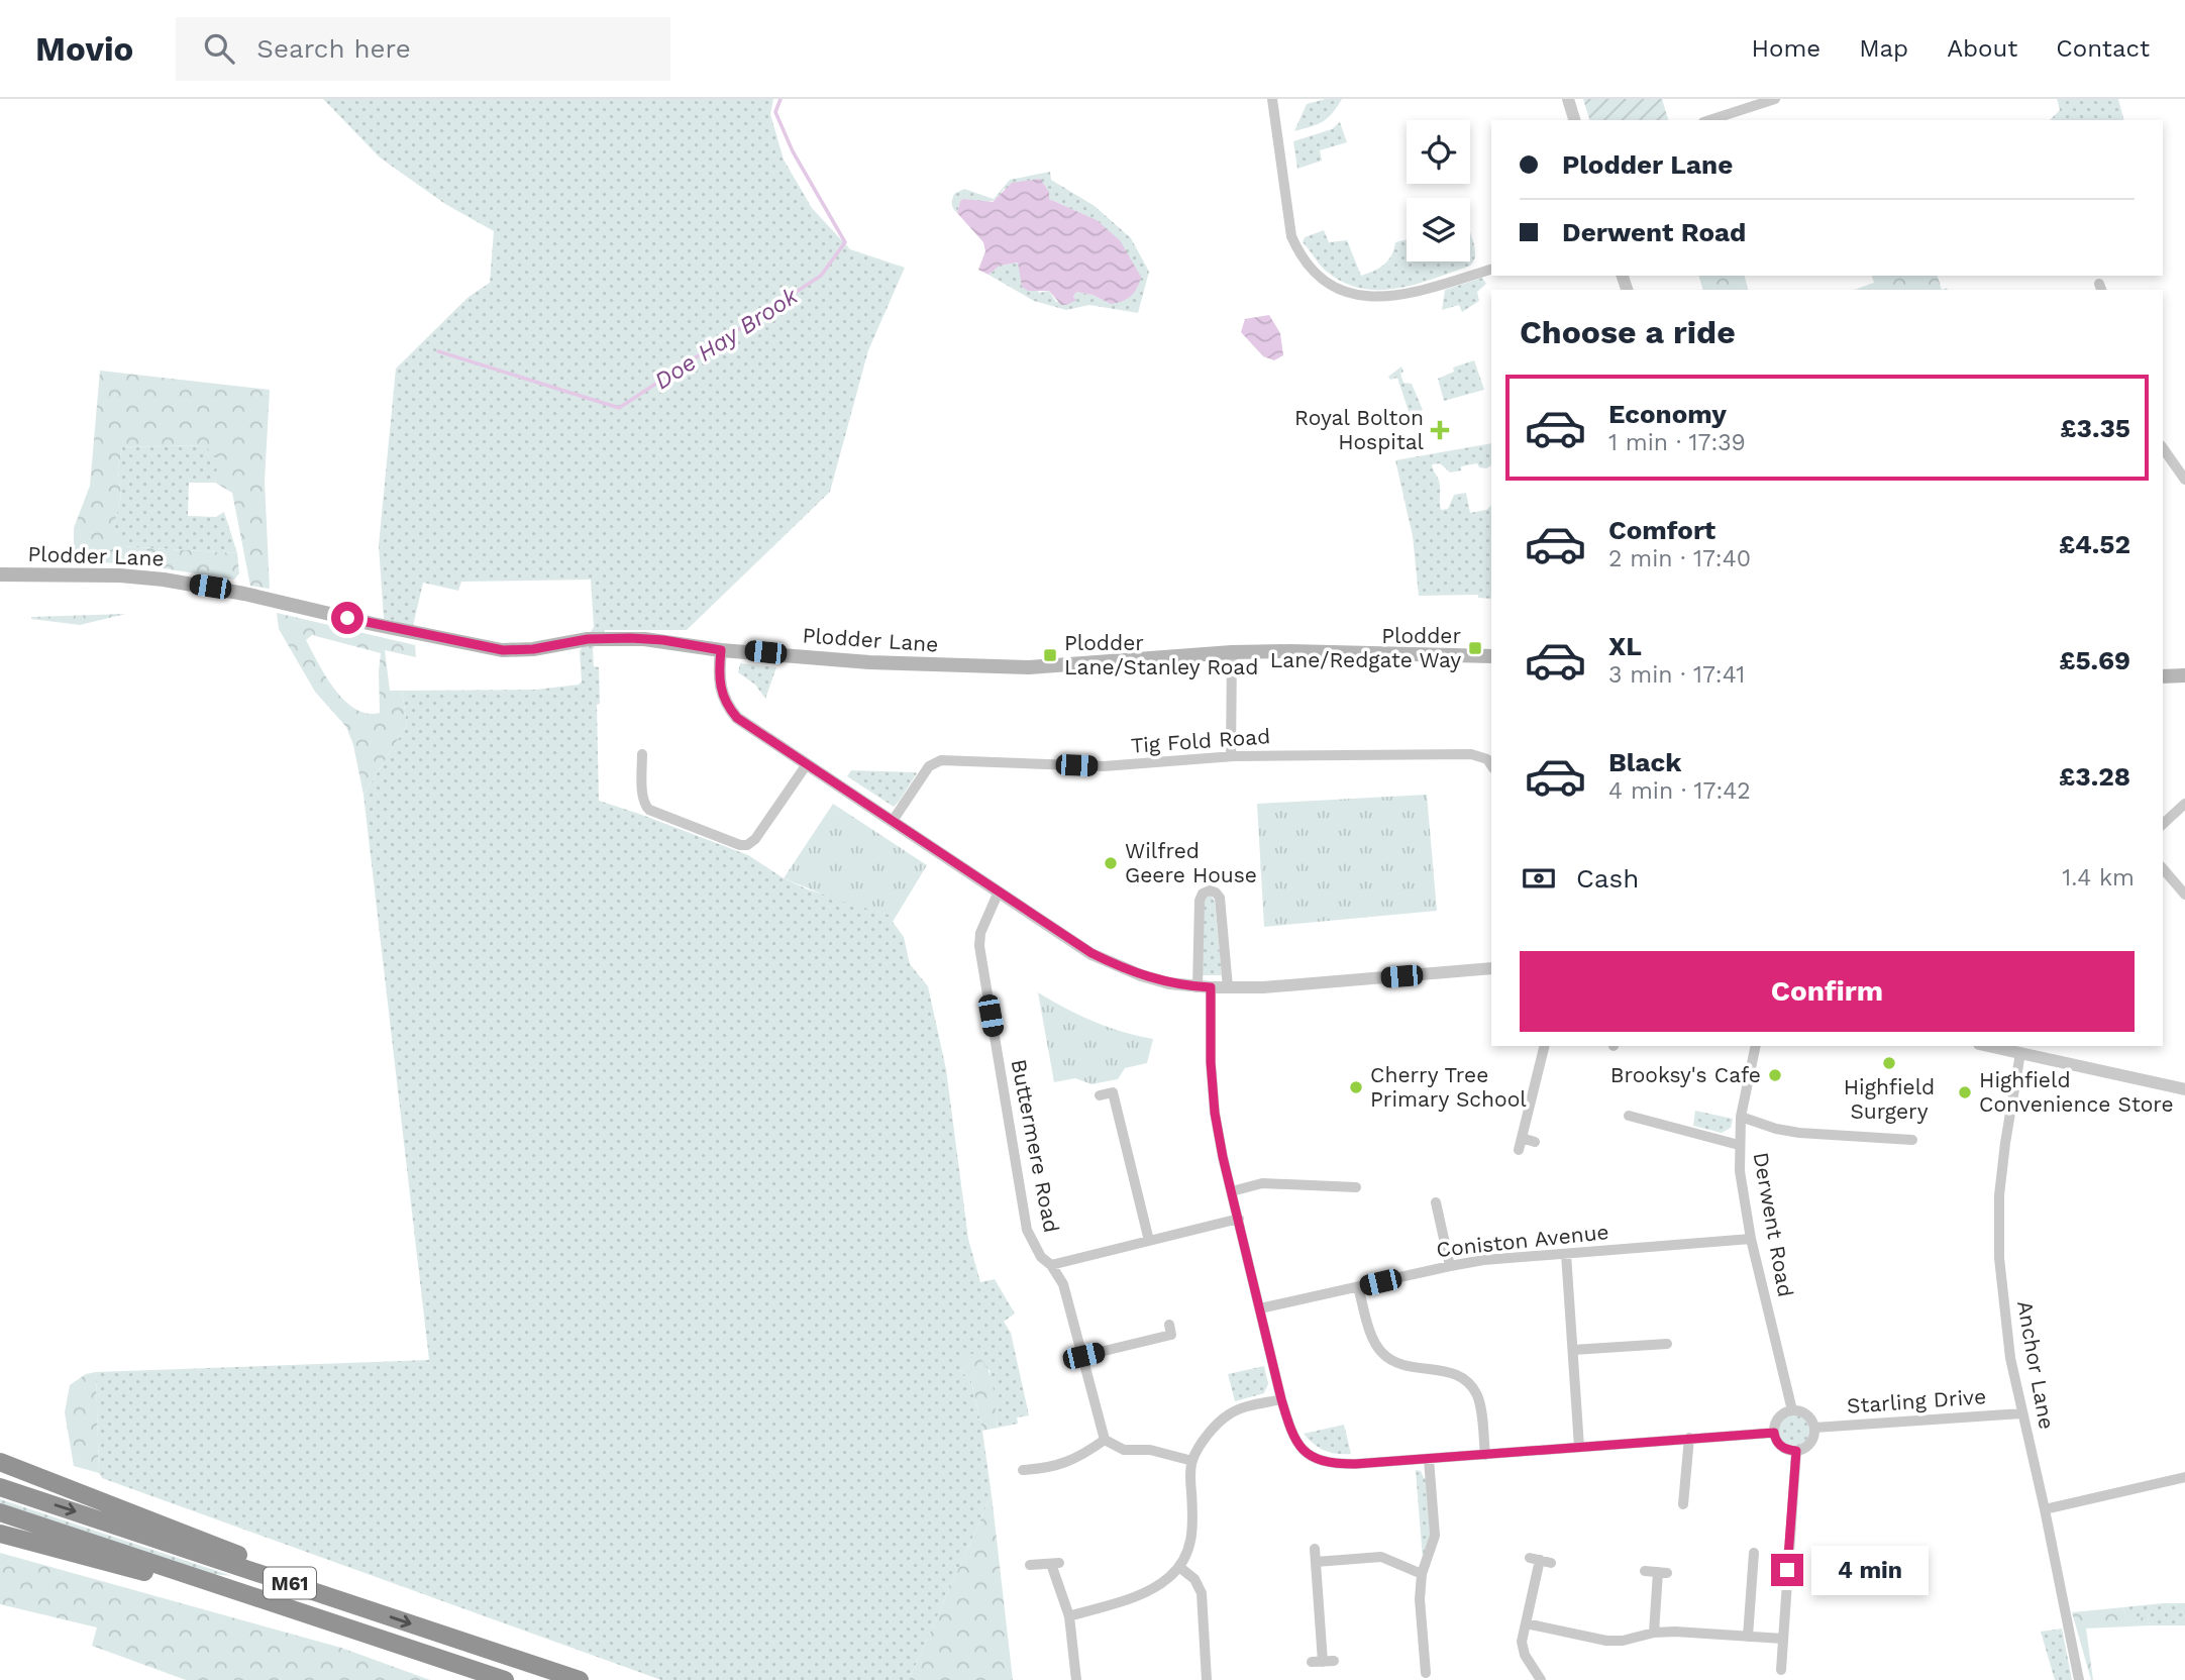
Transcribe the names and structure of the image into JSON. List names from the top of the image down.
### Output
{
  "streets": {
    "highway": ["M61"],
    "main road": ["Plodder Lane"],
    "street": [
      "Tig Fold Road",
      "Buttermere Road",
      "Derwent Road",
      "Coniston Avenue",
      "Anchor Lane",
      "Starling Drive"
    ]
  },
  "crossings": [
    ["Derwent Road", "Coniston Avenue"],
    ["Derwent Road", "Starling Drive"],
    ["Anchor Lane", "Starling Drive"]
  ],
  "water": ["Doe Hay Brook"],
  "places": {
    "health": ["Royal Bolton Hospital"],
    "transit": ["Plodder Lane/Redgate Way", "Plodder Lane/Stanley Road"],
    "other": [
      "Wilfred Geere House",
      "Highfield Surgery",
      "Brooksy's Cafe",
      "Cherry Tree Primary School",
      "Highfield Convenience Store"
    ]
  },
  "page": {
    "header": "Movio",
    "search": "Search here",
    "nav": [
      "Home",
      "Map",
      "About",
      "Contact"
    ],
    "banner": ["Plodder Lane", "Derwent Road"],
    "heading": "Choose a ride",
    "list": [
      {
        "name": "Economy",
        "note": "1 min · 17:39",
        "value": "£3.35"
      },
      {
        "name": "Comfort",
        "note": "2 min · 17:40",
        "value": "£4.52"
      },
      {
        "name": "XL",
        "note": "3 min · 17:41",
        "value": "£5.69"
      },
      {
        "name": "Black",
        "note": "4 min · 17:42",
        "value": "£3.28"
      }
    ],
    "pay": ["Cash", "1.4 km"],
    "buttons": "Confirm",
    "bubble": "4 min"
  }
}
